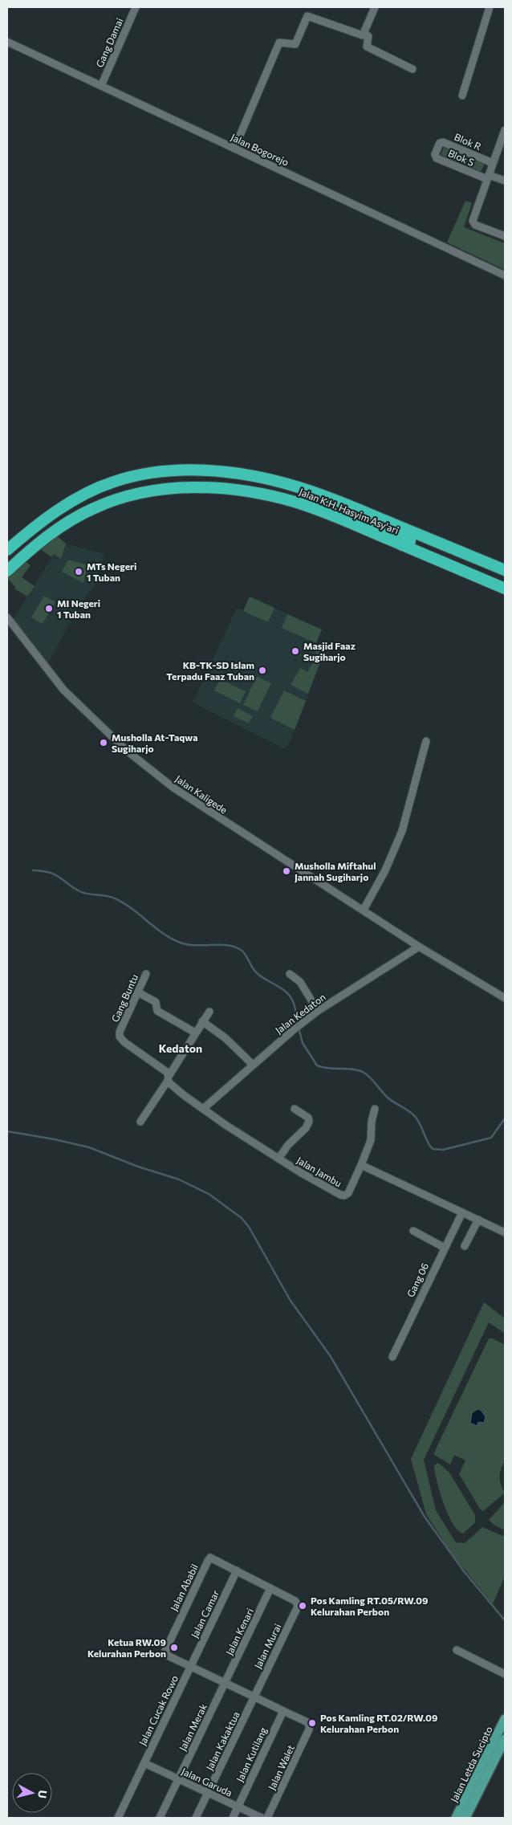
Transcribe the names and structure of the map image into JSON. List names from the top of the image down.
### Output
{
  "streets": {
    "highway": ["Jalan K.H. Hasyim Asy'ari"],
    "main road": ["Jalan Letda Sucipto"],
    "street": [
      "Gang Damai",
      "Blok R",
      "Jalan Bogorejo",
      "Blok S",
      "Jalan Kaligede",
      "Gang Buntu",
      "Jalan Kedaton",
      "Jalan Jambu",
      "Gang 06",
      "Jalan Ababil",
      "Jalan Camar",
      "Jalan Kenari",
      "Jalan Murai",
      "Jalan Cucak Rowo",
      "Jalan Merak",
      "Jalan Kakaktua",
      "Jalan Kutilang",
      "Jalan Walet",
      "Jalan Garuda"
    ]
  },
  "crossings": [
    ["Gang Damai", "Jalan Bogorejo"],
    ["Blok R", "Blok S"],
    ["Jalan Kaligede", "Jalan Kedaton"],
    ["Gang Buntu", "Jalan Kedaton"],
    ["Gang Buntu", "Jalan Jambu"],
    ["Jalan Kedaton", "Jalan Jambu"],
    ["Jalan Ababil", "Jalan Camar"],
    ["Jalan Ababil", "Jalan Cucak Rowo"],
    ["Jalan Camar", "Jalan Cucak Rowo"],
    ["Jalan Kenari", "Jalan Murai"],
    ["Jalan Kenari", "Jalan Merak"],
    ["Jalan Murai", "Jalan Kakaktua"],
    ["Jalan Cucak Rowo", "Jalan Garuda"],
    ["Jalan Merak", "Jalan Garuda"],
    ["Jalan Kakaktua", "Jalan Garuda"],
    ["Jalan Kutilang", "Jalan Walet"],
    ["Jalan Kutilang", "Jalan Garuda"]
  ],
  "districts": ["Kedaton"],
  "places": [
    "MTs Negeri 1 Tuban",
    "MI Negeri 1 Tuban",
    "Masjid Faaz Sugiharjo",
    "KB-TK-SD Islam Terpadu Faaz Tuban",
    "Musholla At-Taqwa Sugiharjo",
    "Musholla Miftahul Jannah Sugiharjo",
    "Pos Kamling RT.05/RW.09 Kelurahan Perbon",
    "Ketua RW.09 Kelurahan Perbon",
    "Pos Kamling RT.02/RW.09 Kelurahan Perbon"
  ],
  "north": "right"
}
